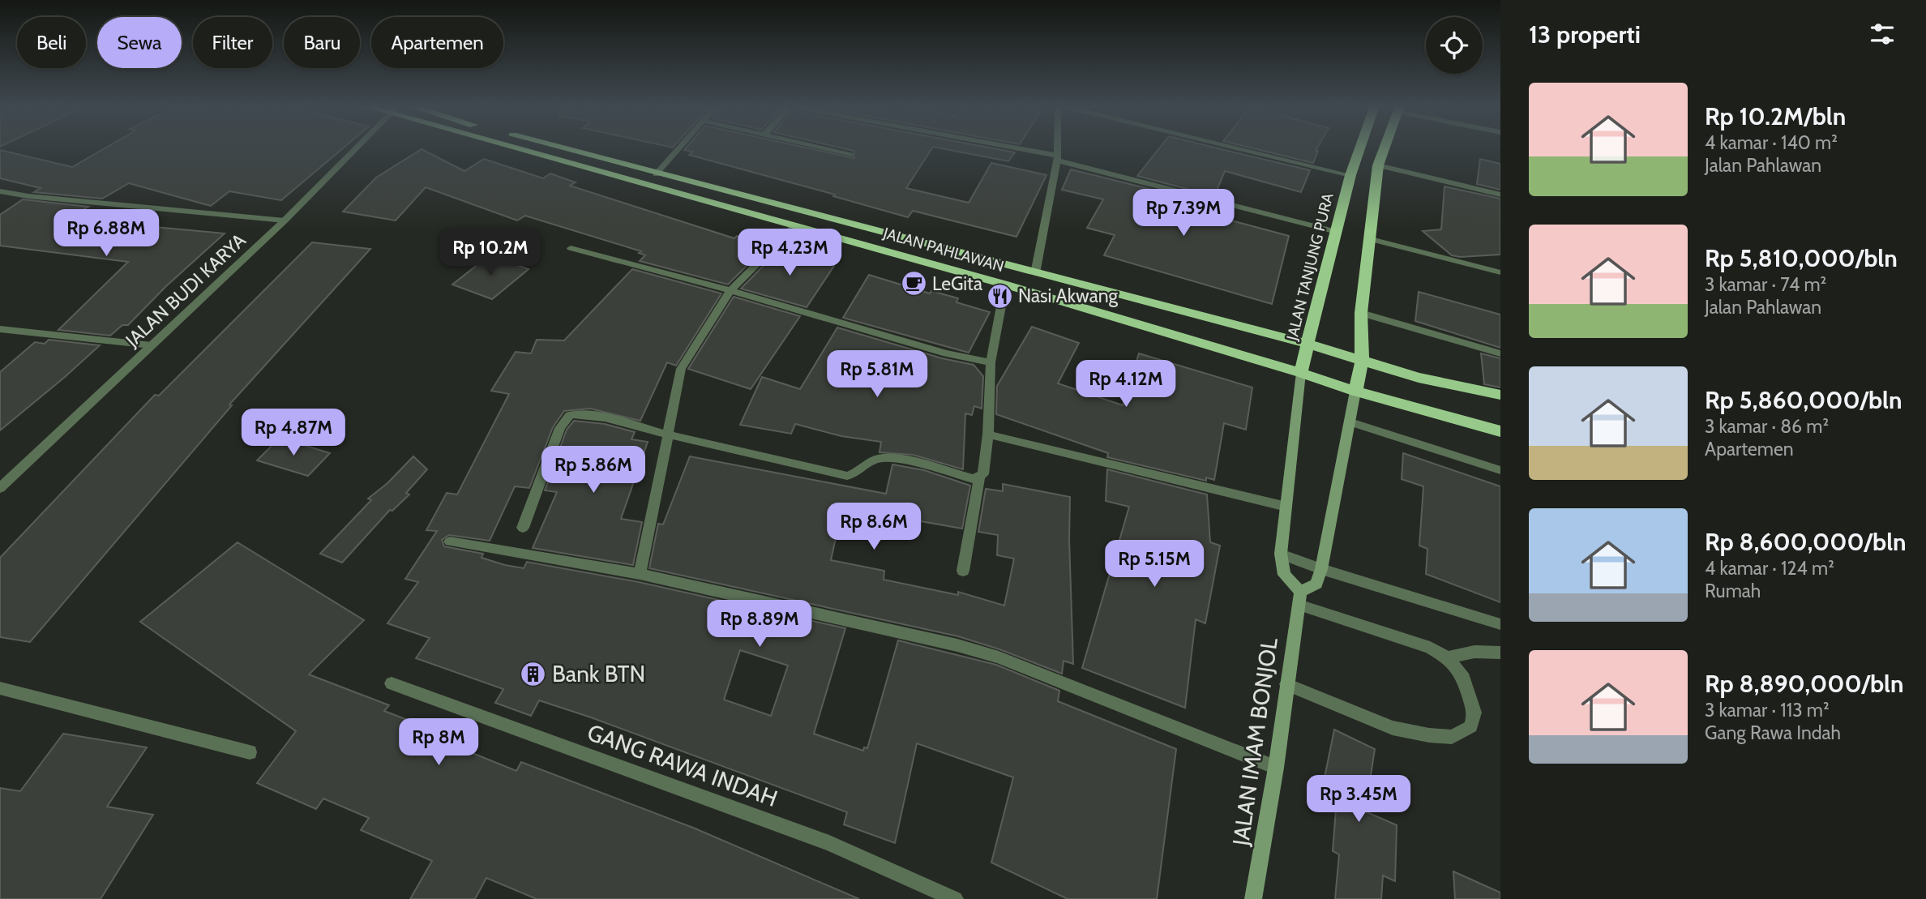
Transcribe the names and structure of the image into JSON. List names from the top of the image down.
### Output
{
  "streets": {
    "highway": ["JALAN PAHLAWAN", "JALAN TANJUNG PURA"],
    "main road": ["JALAN IMAM BONJOL"],
    "street": ["JALAN BUDI KARYA", "GANG RAWA INDAH"]
  },
  "crossings": [
    ["JALAN PAHLAWAN", "JALAN TANJUNG PURA"]
  ],
  "places": {
    "cafe": ["LeGita"],
    "restaurant": ["Nasi Akwang"],
    "building": ["Bank BTN"]
  },
  "page": {
    "heading": "13 properti",
    "chip": [
      "Beli",
      "Sewa",
      "Filter",
      "Baru",
      "Apartemen"
    ],
    "list": [
      {
        "name": "Rp 10.2M/bln",
        "note": "4 kamar · 140 m² · Jalan Pahlawan"
      },
      {
        "name": "Rp 5,810,000/bln",
        "note": "3 kamar · 74 m² · Jalan Pahlawan"
      },
      {
        "name": "Rp 5,860,000/bln",
        "note": "3 kamar · 86 m² · Apartemen"
      },
      {
        "name": "Rp 8,600,000/bln",
        "note": "4 kamar · 124 m² · Rumah"
      },
      {
        "name": "Rp 8,890,000/bln",
        "note": "3 kamar · 113 m² · Gang Rawa Indah"
      }
    ],
    "price": [
      "Rp 7.39M",
      "Rp 6.88M",
      "Rp 10.2M",
      "Rp 4.23M",
      "Rp 5.81M",
      "Rp 4.12M",
      "Rp 4.87M",
      "Rp 5.86M",
      "Rp 8.6M",
      "Rp 5.15M",
      "Rp 8.89M",
      "Rp 8M",
      "Rp 3.45M"
    ]
  }
}
